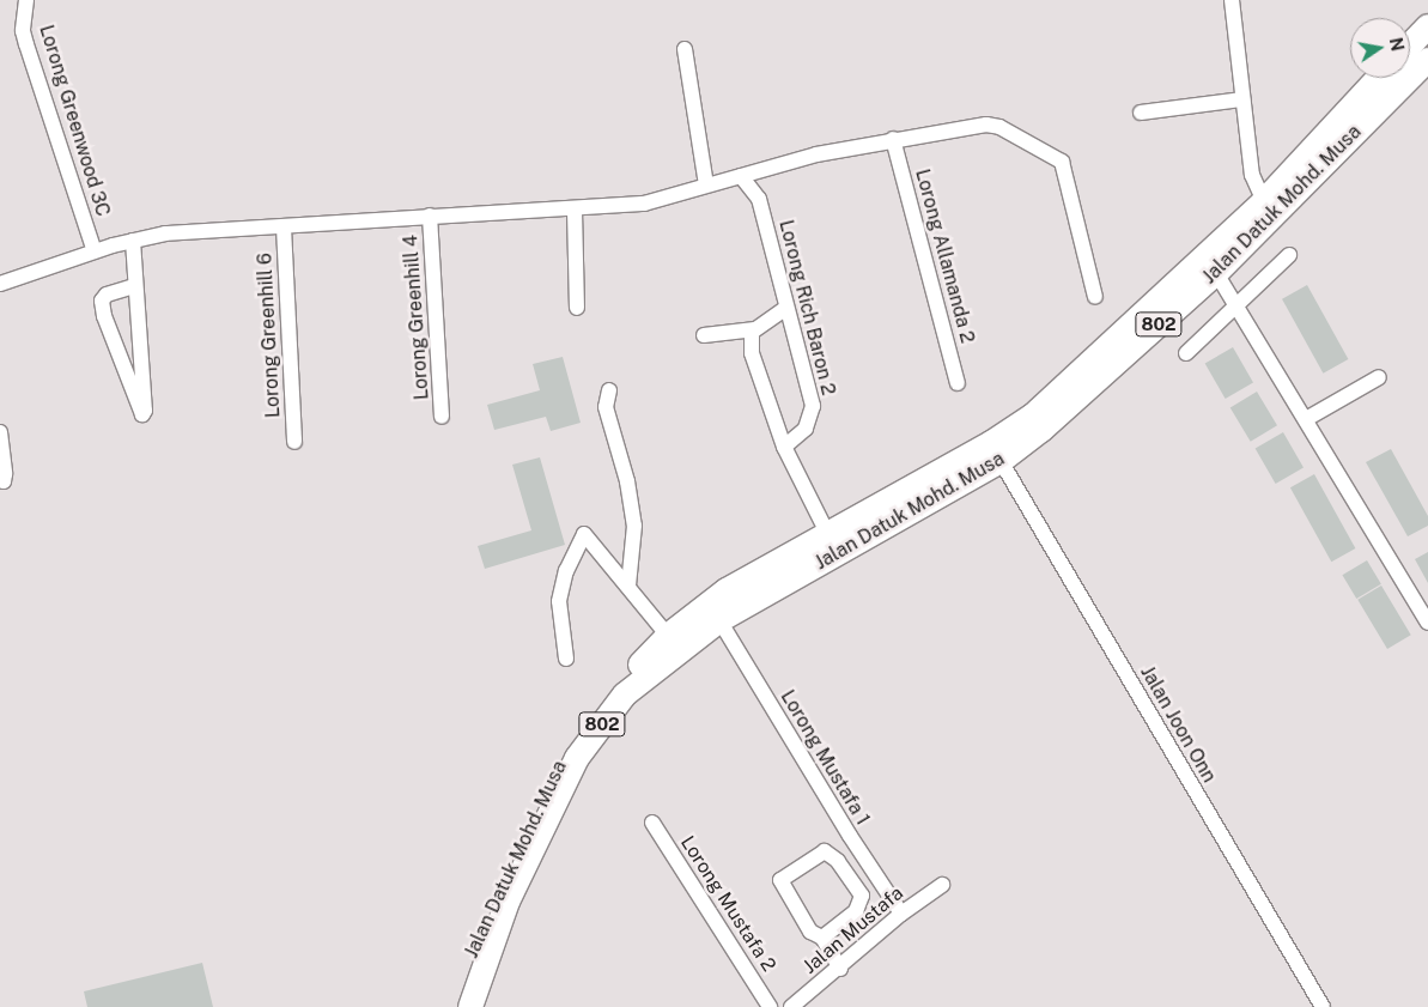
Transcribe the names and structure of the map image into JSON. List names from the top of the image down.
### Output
{
  "streets": {
    "highway": ["Jalan Datuk Mohd. Musa", "802"],
    "street": [
      "Lorong Greenwood 3C",
      "Lorong Allamanda 2",
      "Lorong Rich Baron 2",
      "Lorong Greenhill 4",
      "Lorong Greenhill 6",
      "Jalan Joon Onn",
      "Lorong Mustafa 1",
      "Lorong Mustafa 2",
      "Jalan Mustafa"
    ]
  },
  "crossings": [
    ["Jalan Datuk Mohd. Musa", "Jalan Joon Onn"],
    ["Jalan Datuk Mohd. Musa", "Lorong Mustafa 1"],
    ["Lorong Mustafa 1", "Jalan Mustafa"]
  ],
  "north": "right"
}
